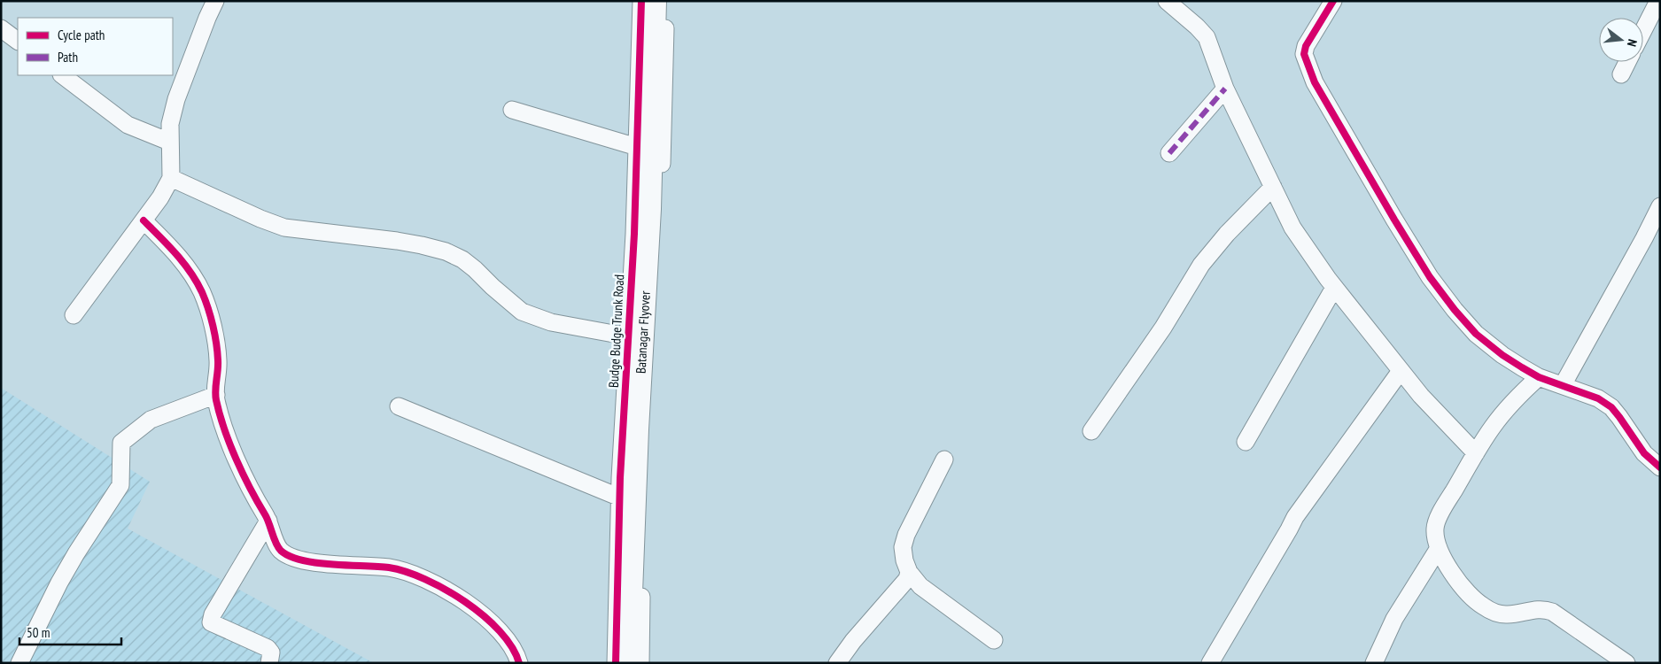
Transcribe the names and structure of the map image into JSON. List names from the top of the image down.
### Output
{
  "streets": {
    "main road": ["Batanagar Flyover"],
    "street": ["Budge Budge Trunk Road"]
  },
  "legend": ["Cycle path", "Path"],
  "scale_bar": "50 m",
  "north": "right"
}
